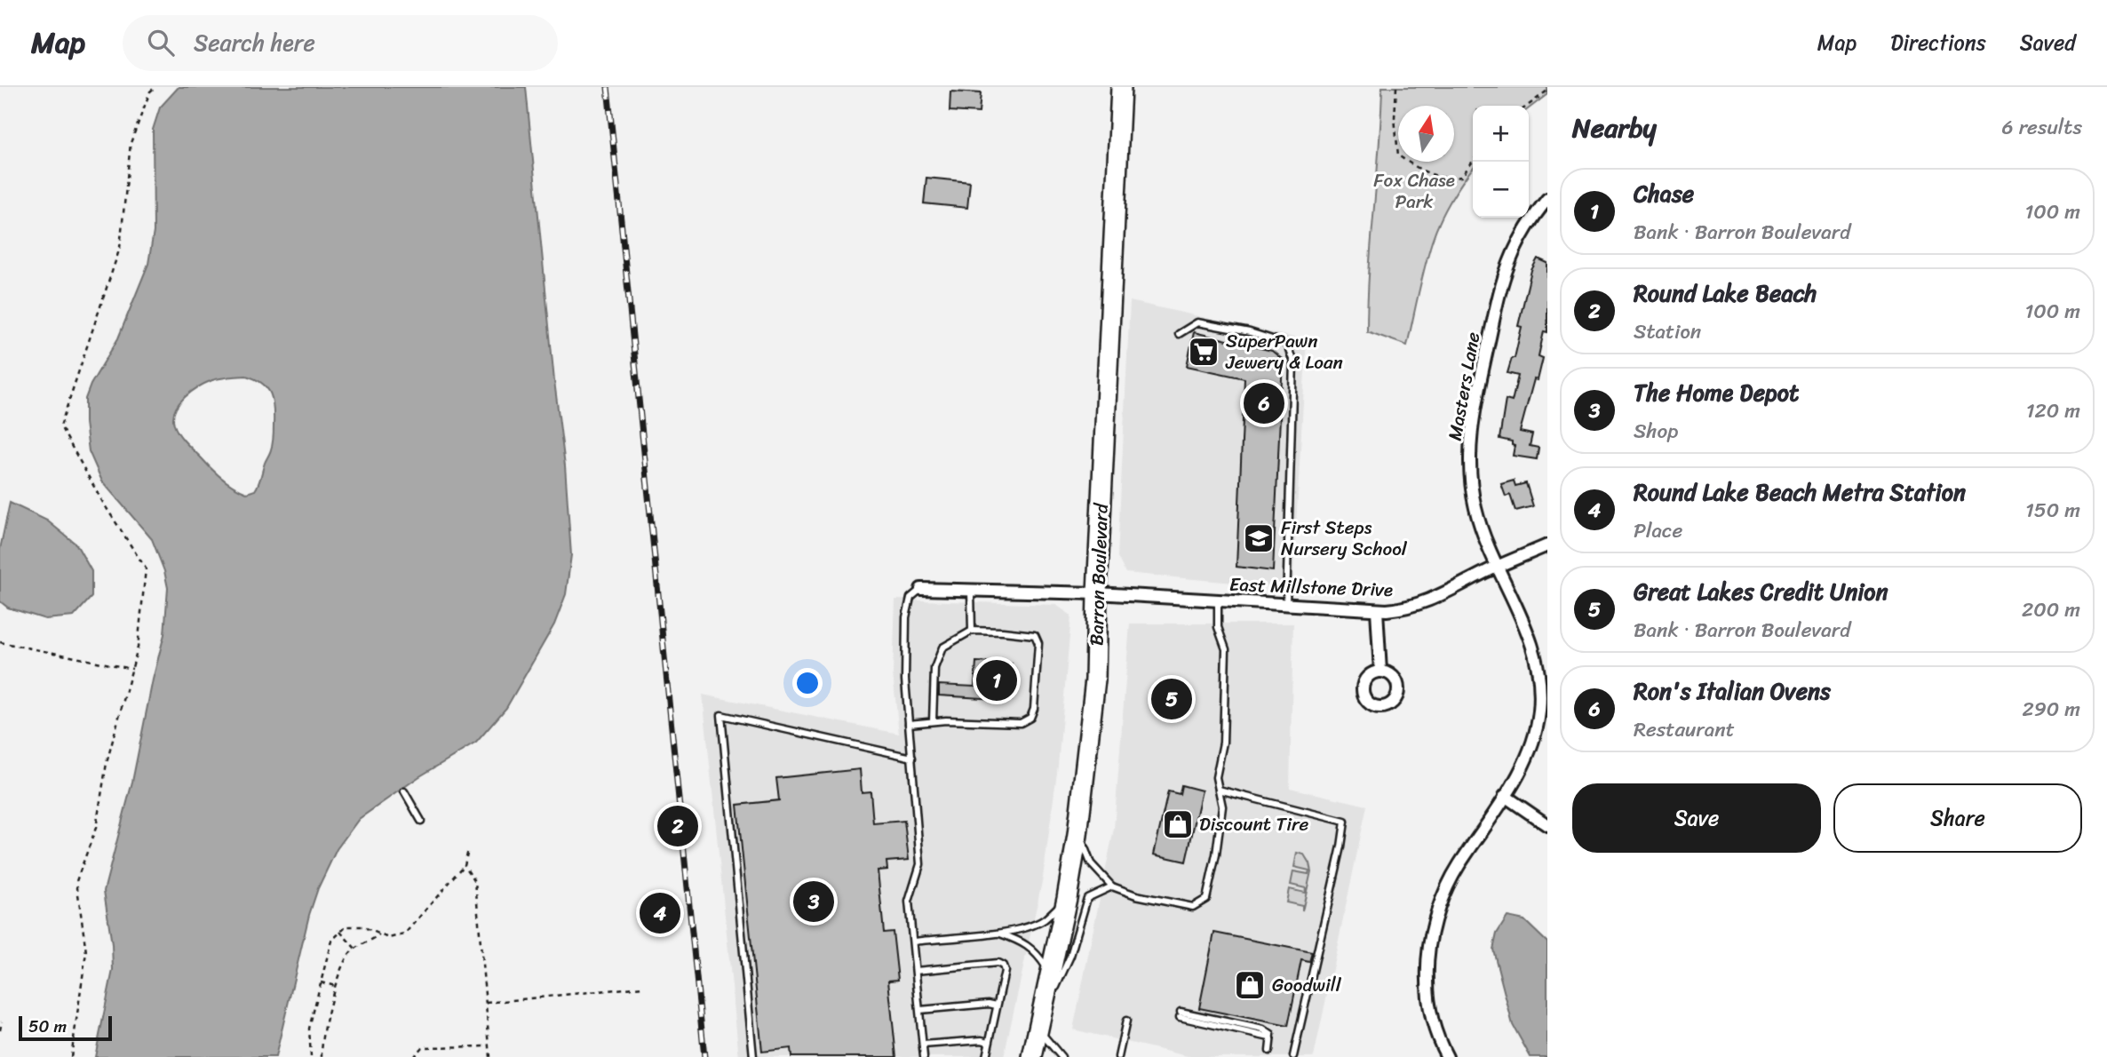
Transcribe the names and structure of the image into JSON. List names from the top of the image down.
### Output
{
  "streets": {
    "main road": ["Barron Boulevard"],
    "street": ["Masters Lane", "East Millstone Drive"]
  },
  "crossings": [
    ["Masters Lane", "East Millstone Drive"],
    ["Barron Boulevard", "East Millstone Drive"]
  ],
  "parks": ["Fox Chase Park"],
  "places": {
    "supermarket": ["SuperPawn Jewery & Loan"],
    "school or university": ["First Steps Nursery School"],
    "shop": ["Discount Tire", "Goodwill"]
  },
  "scale_bar": "50 m",
  "north": "top",
  "page": {
    "header": "Map",
    "search": "Search here",
    "nav": ["Map", "Directions", "Saved"],
    "heading": ["Nearby", "6 results"],
    "map_buttons": ["+", "−"],
    "list": [
      {
        "mark": "1",
        "name": "Chase",
        "note": "Bank · Barron Boulevard",
        "value": "100 m"
      },
      {
        "mark": "2",
        "name": "Round Lake Beach",
        "note": "Station",
        "value": "100 m"
      },
      {
        "mark": "3",
        "name": "The Home Depot",
        "note": "Shop",
        "value": "120 m"
      },
      {
        "mark": "4",
        "name": "Round Lake Beach Metra Station",
        "note": "Place",
        "value": "150 m"
      },
      {
        "mark": "5",
        "name": "Great Lakes Credit Union",
        "note": "Bank · Barron Boulevard",
        "value": "200 m"
      },
      {
        "mark": "6",
        "name": "Ron's Italian Ovens",
        "note": "Restaurant",
        "value": "290 m"
      }
    ],
    "pins": [
      "6",
      "1",
      "5",
      "2",
      "3",
      "4"
    ],
    "buttons": ["Save", "Share"],
    "scale": "50 m"
  }
}
